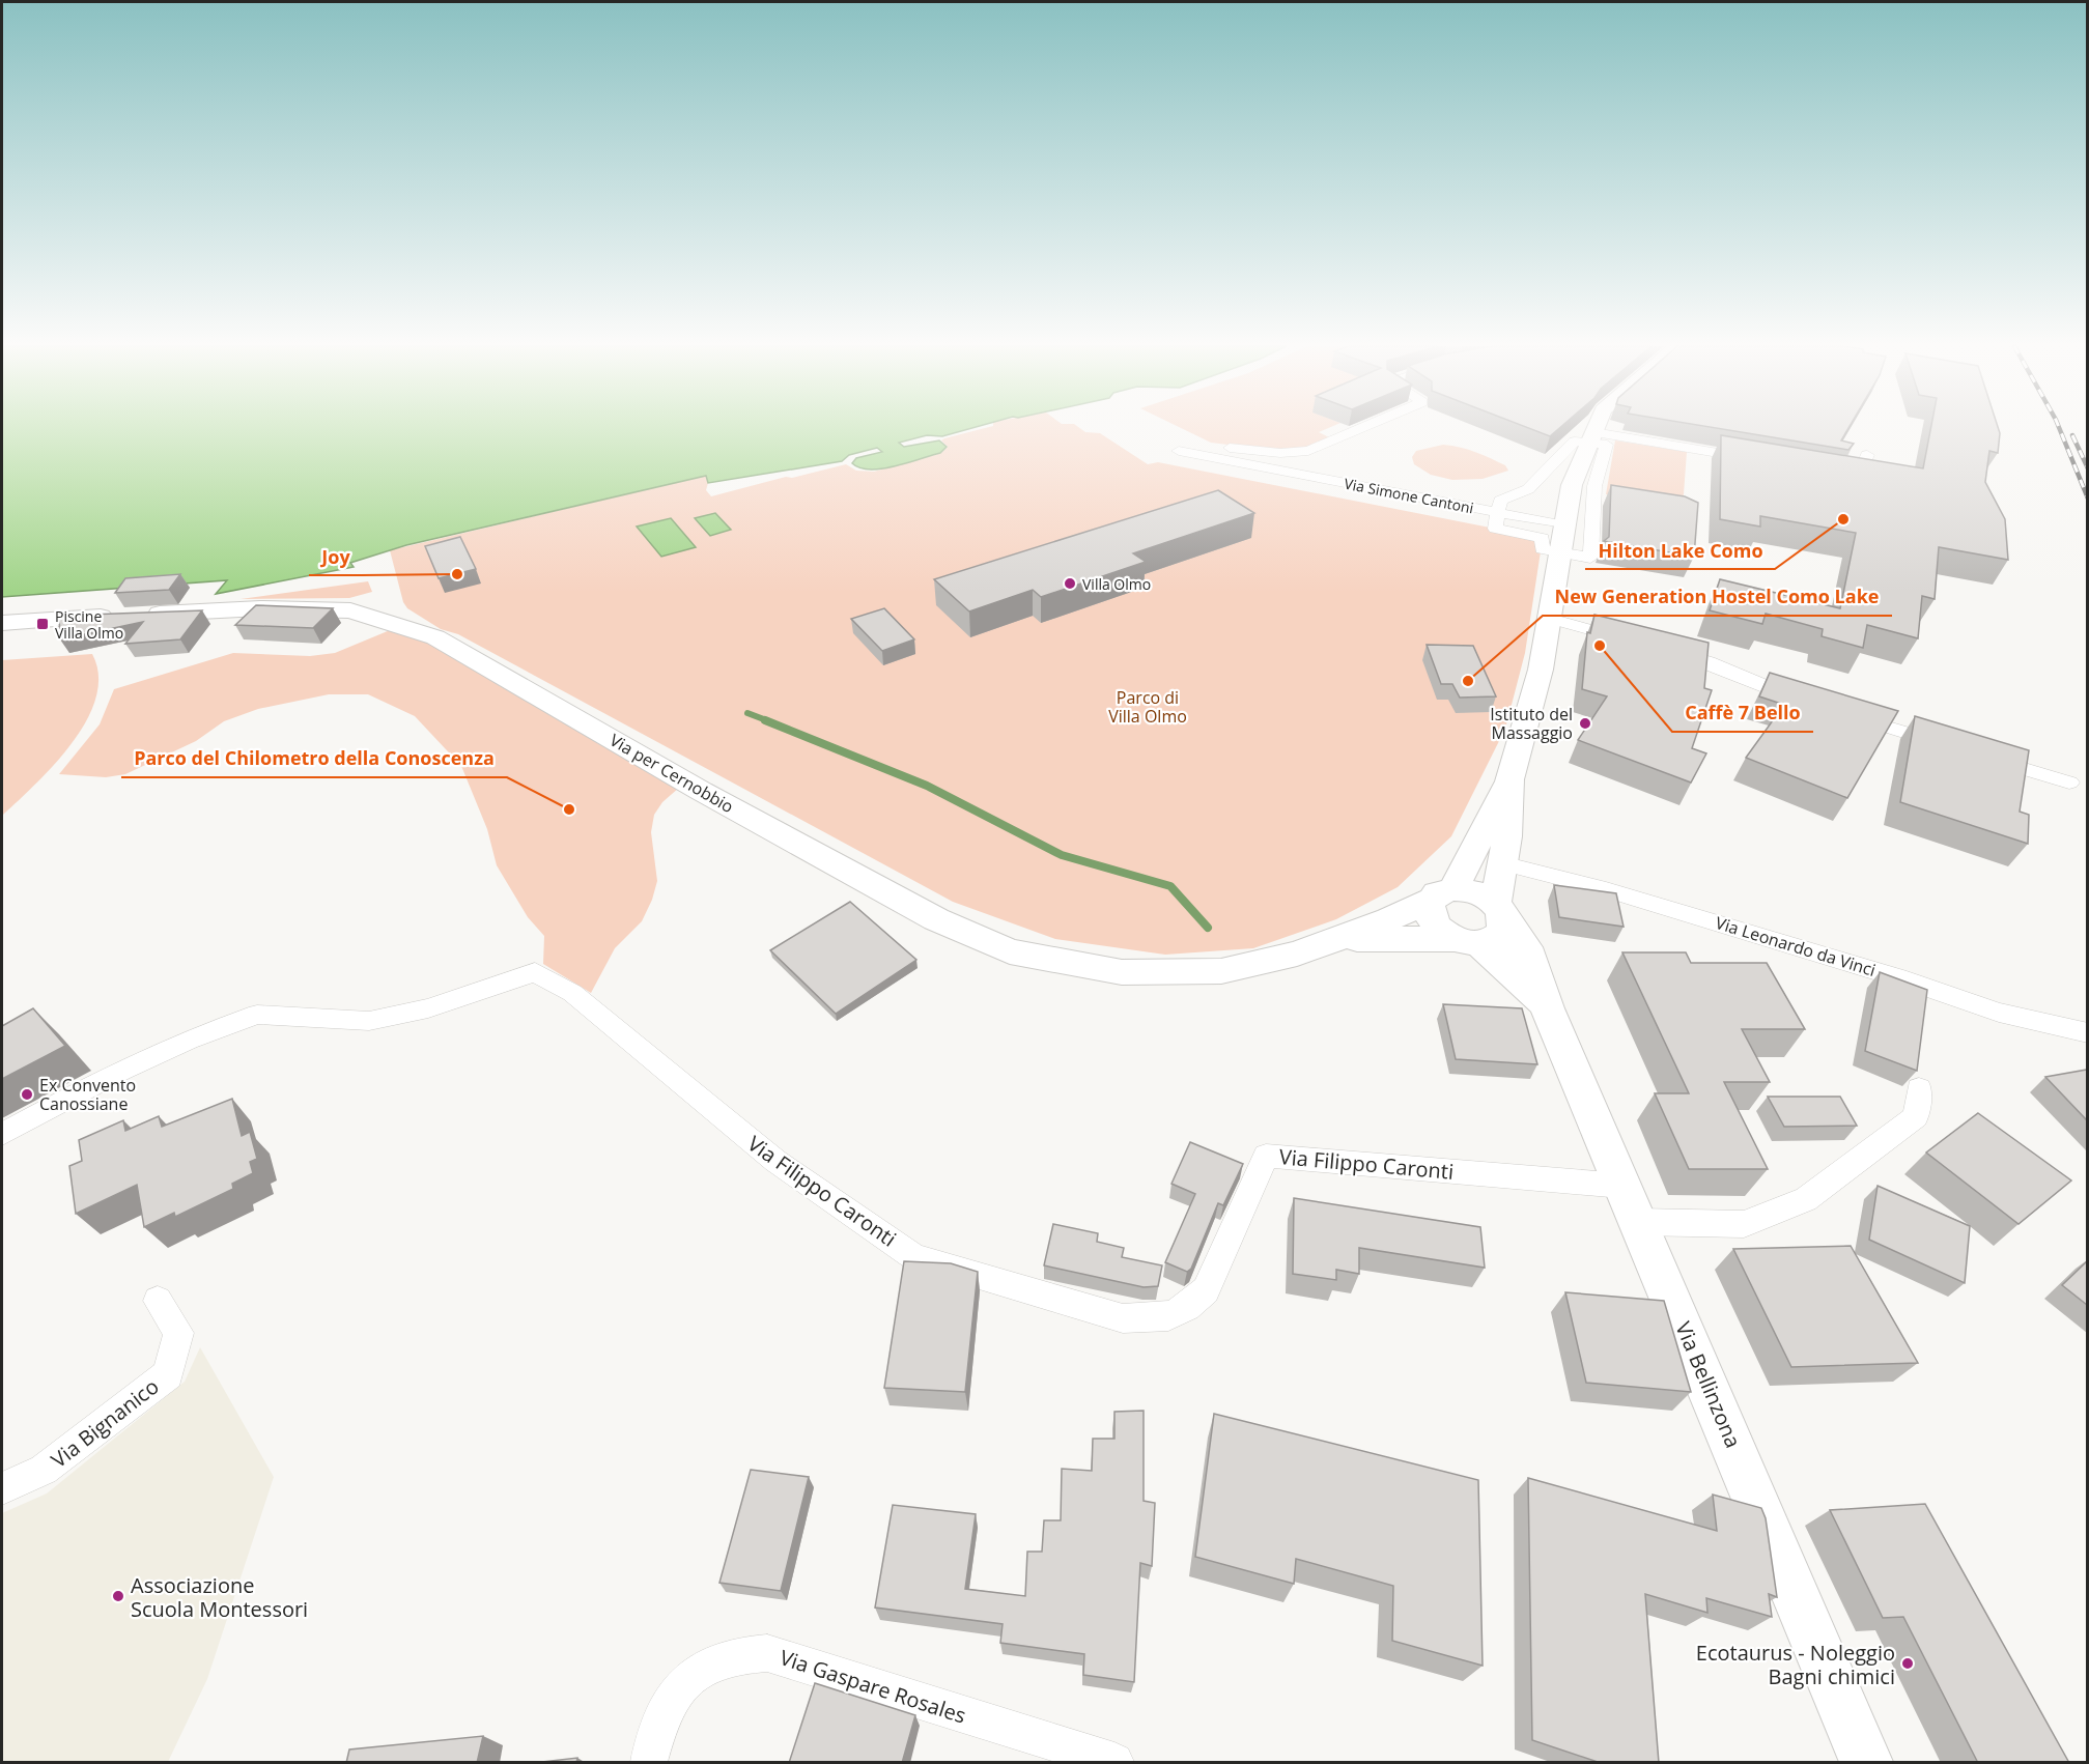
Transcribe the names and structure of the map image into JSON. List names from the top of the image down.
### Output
{
  "streets": {
    "main road": ["Via per Cernobbio", "Via Bellinzona"],
    "street": [
      "Via Simone Cantoni",
      "Via Leonardo da Vinci",
      "Via Filippo Caronti",
      "Via Bignanico",
      "Via Gaspare Rosales"
    ]
  },
  "crossings": [
    ["Via per Cernobbio", "Via Bellinzona"],
    ["Via Filippo Caronti", "Via Bellinzona"]
  ],
  "parks": ["Parco di Villa Olmo"],
  "places": {
    "other": [
      "Hilton Lake Como",
      "Joy",
      "Villa Olmo",
      "Caffè 7 Bello",
      "New Generation Hostel Como Lake",
      "Istituto del Massaggio",
      "Parco del Chilometro della Conoscenza",
      "Ex Convento Canossiane",
      "Associazione Scuola Montessori",
      "Ecotaurus - Noleggio Bagni chimici"
    ],
    "transit": ["Piscine Villa Olmo"]
  }
}
